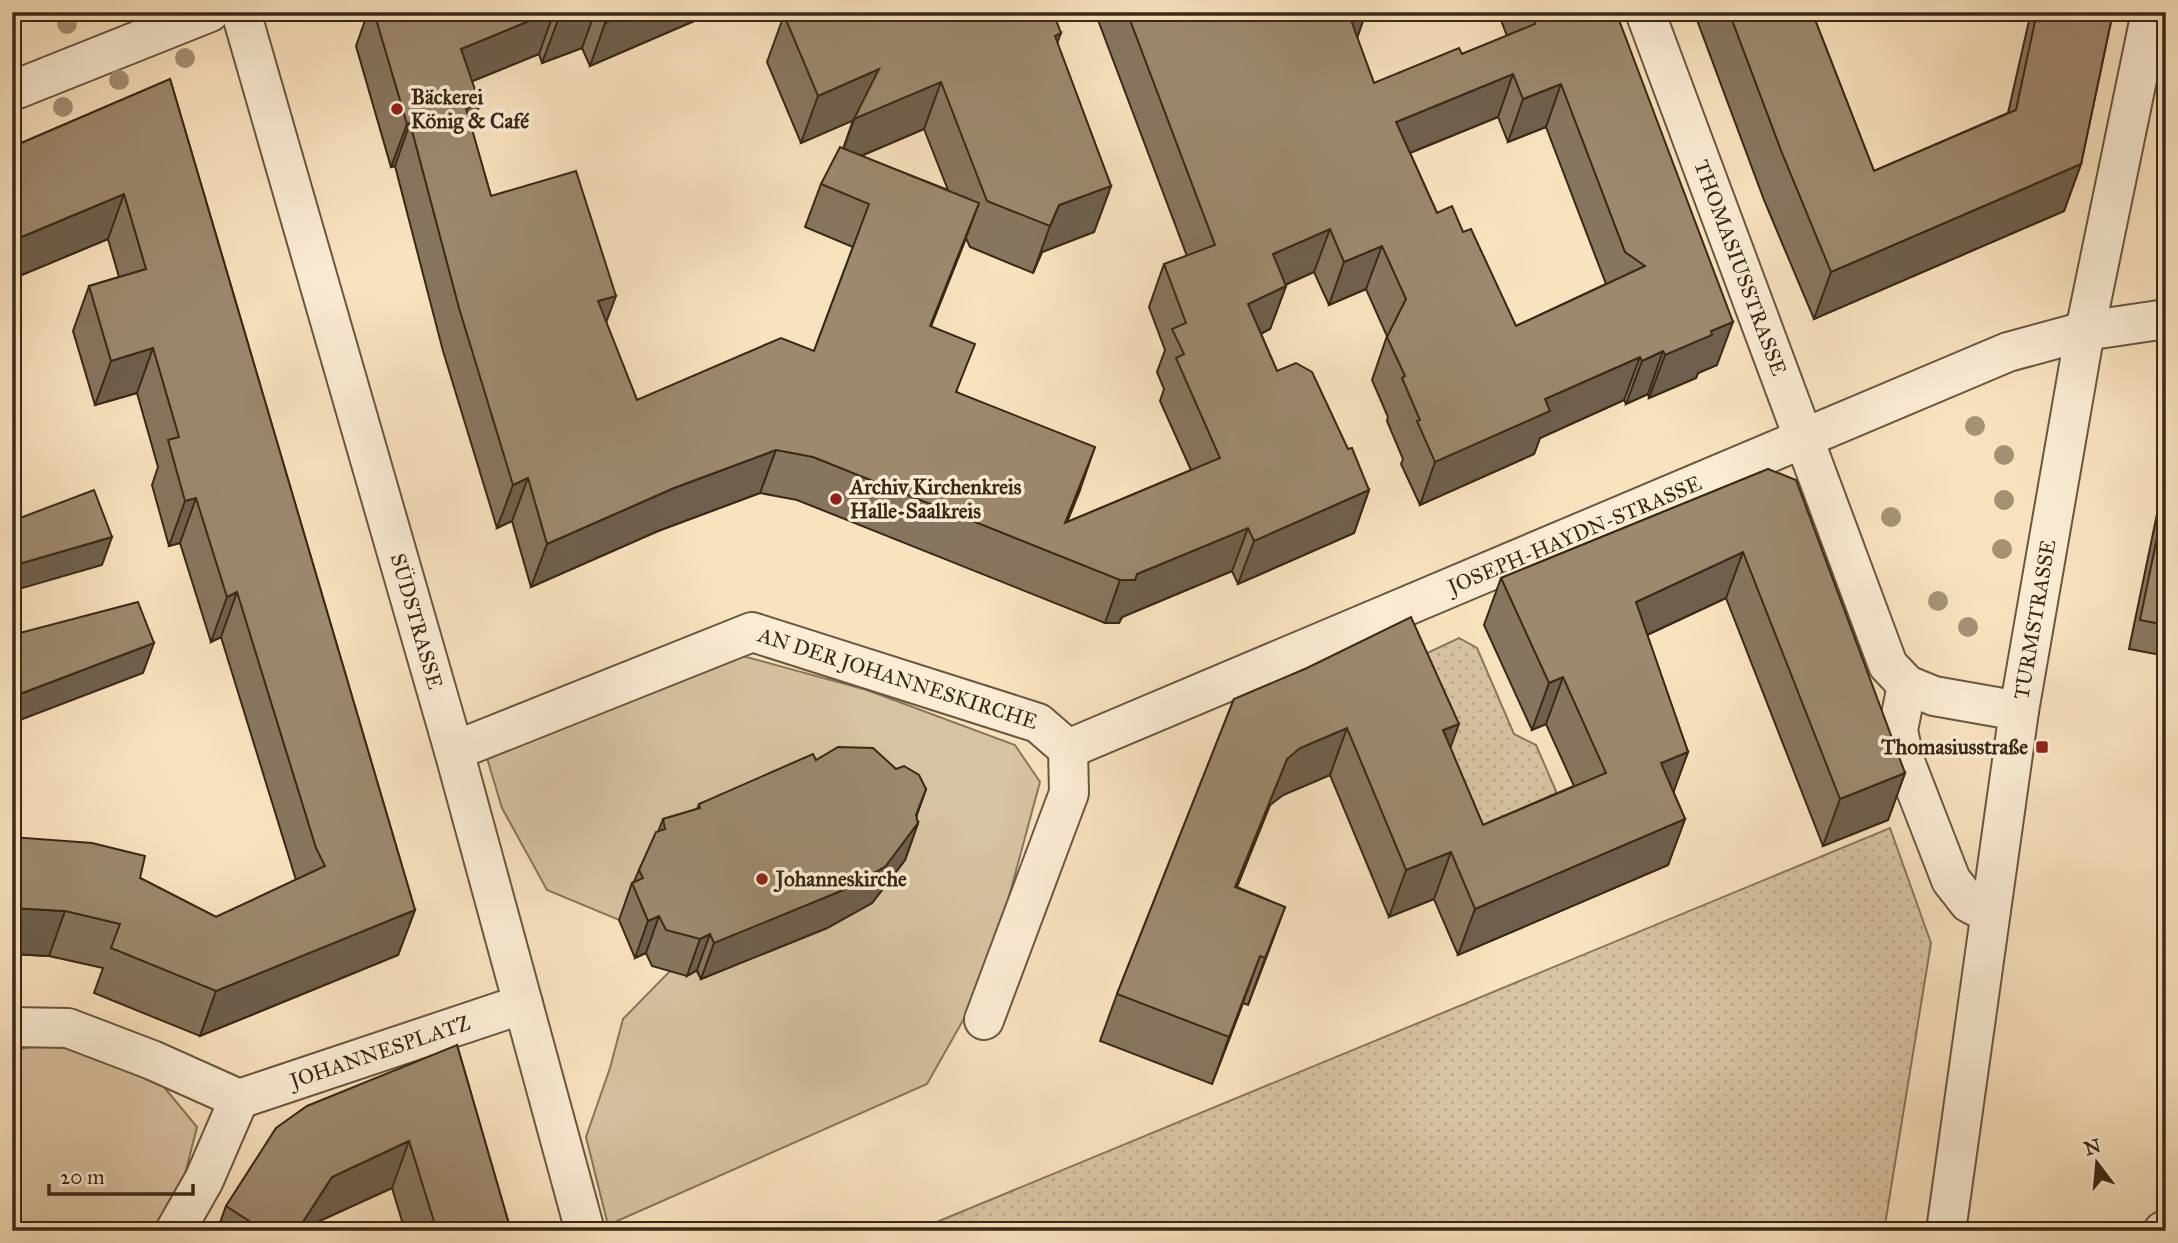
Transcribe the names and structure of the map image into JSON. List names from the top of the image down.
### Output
{
  "streets": {
    "street": [
      "THOMASIUSSTRASSE",
      "JOSEPH-HAYDN-STRASSE",
      "TURMSTRASSE",
      "SÜDSTRASSE",
      "AN DER JOHANNESKIRCHE",
      "JOHANNESPLATZ"
    ]
  },
  "crossings": [
    ["THOMASIUSSTRASSE", "JOSEPH-HAYDN-STRASSE"],
    ["JOSEPH-HAYDN-STRASSE", "TURMSTRASSE"],
    ["JOSEPH-HAYDN-STRASSE", "AN DER JOHANNESKIRCHE"],
    ["SÜDSTRASSE", "AN DER JOHANNESKIRCHE"],
    ["SÜDSTRASSE", "JOHANNESPLATZ"]
  ],
  "places": {
    "other": ["Bäckerei König & Café", "Archiv Kirchenkreis Halle-Saalkreis", "Johanneskirche"],
    "transit": ["Thomasiusstraße"]
  },
  "scale_bar": "20 m",
  "north": "top"
}
